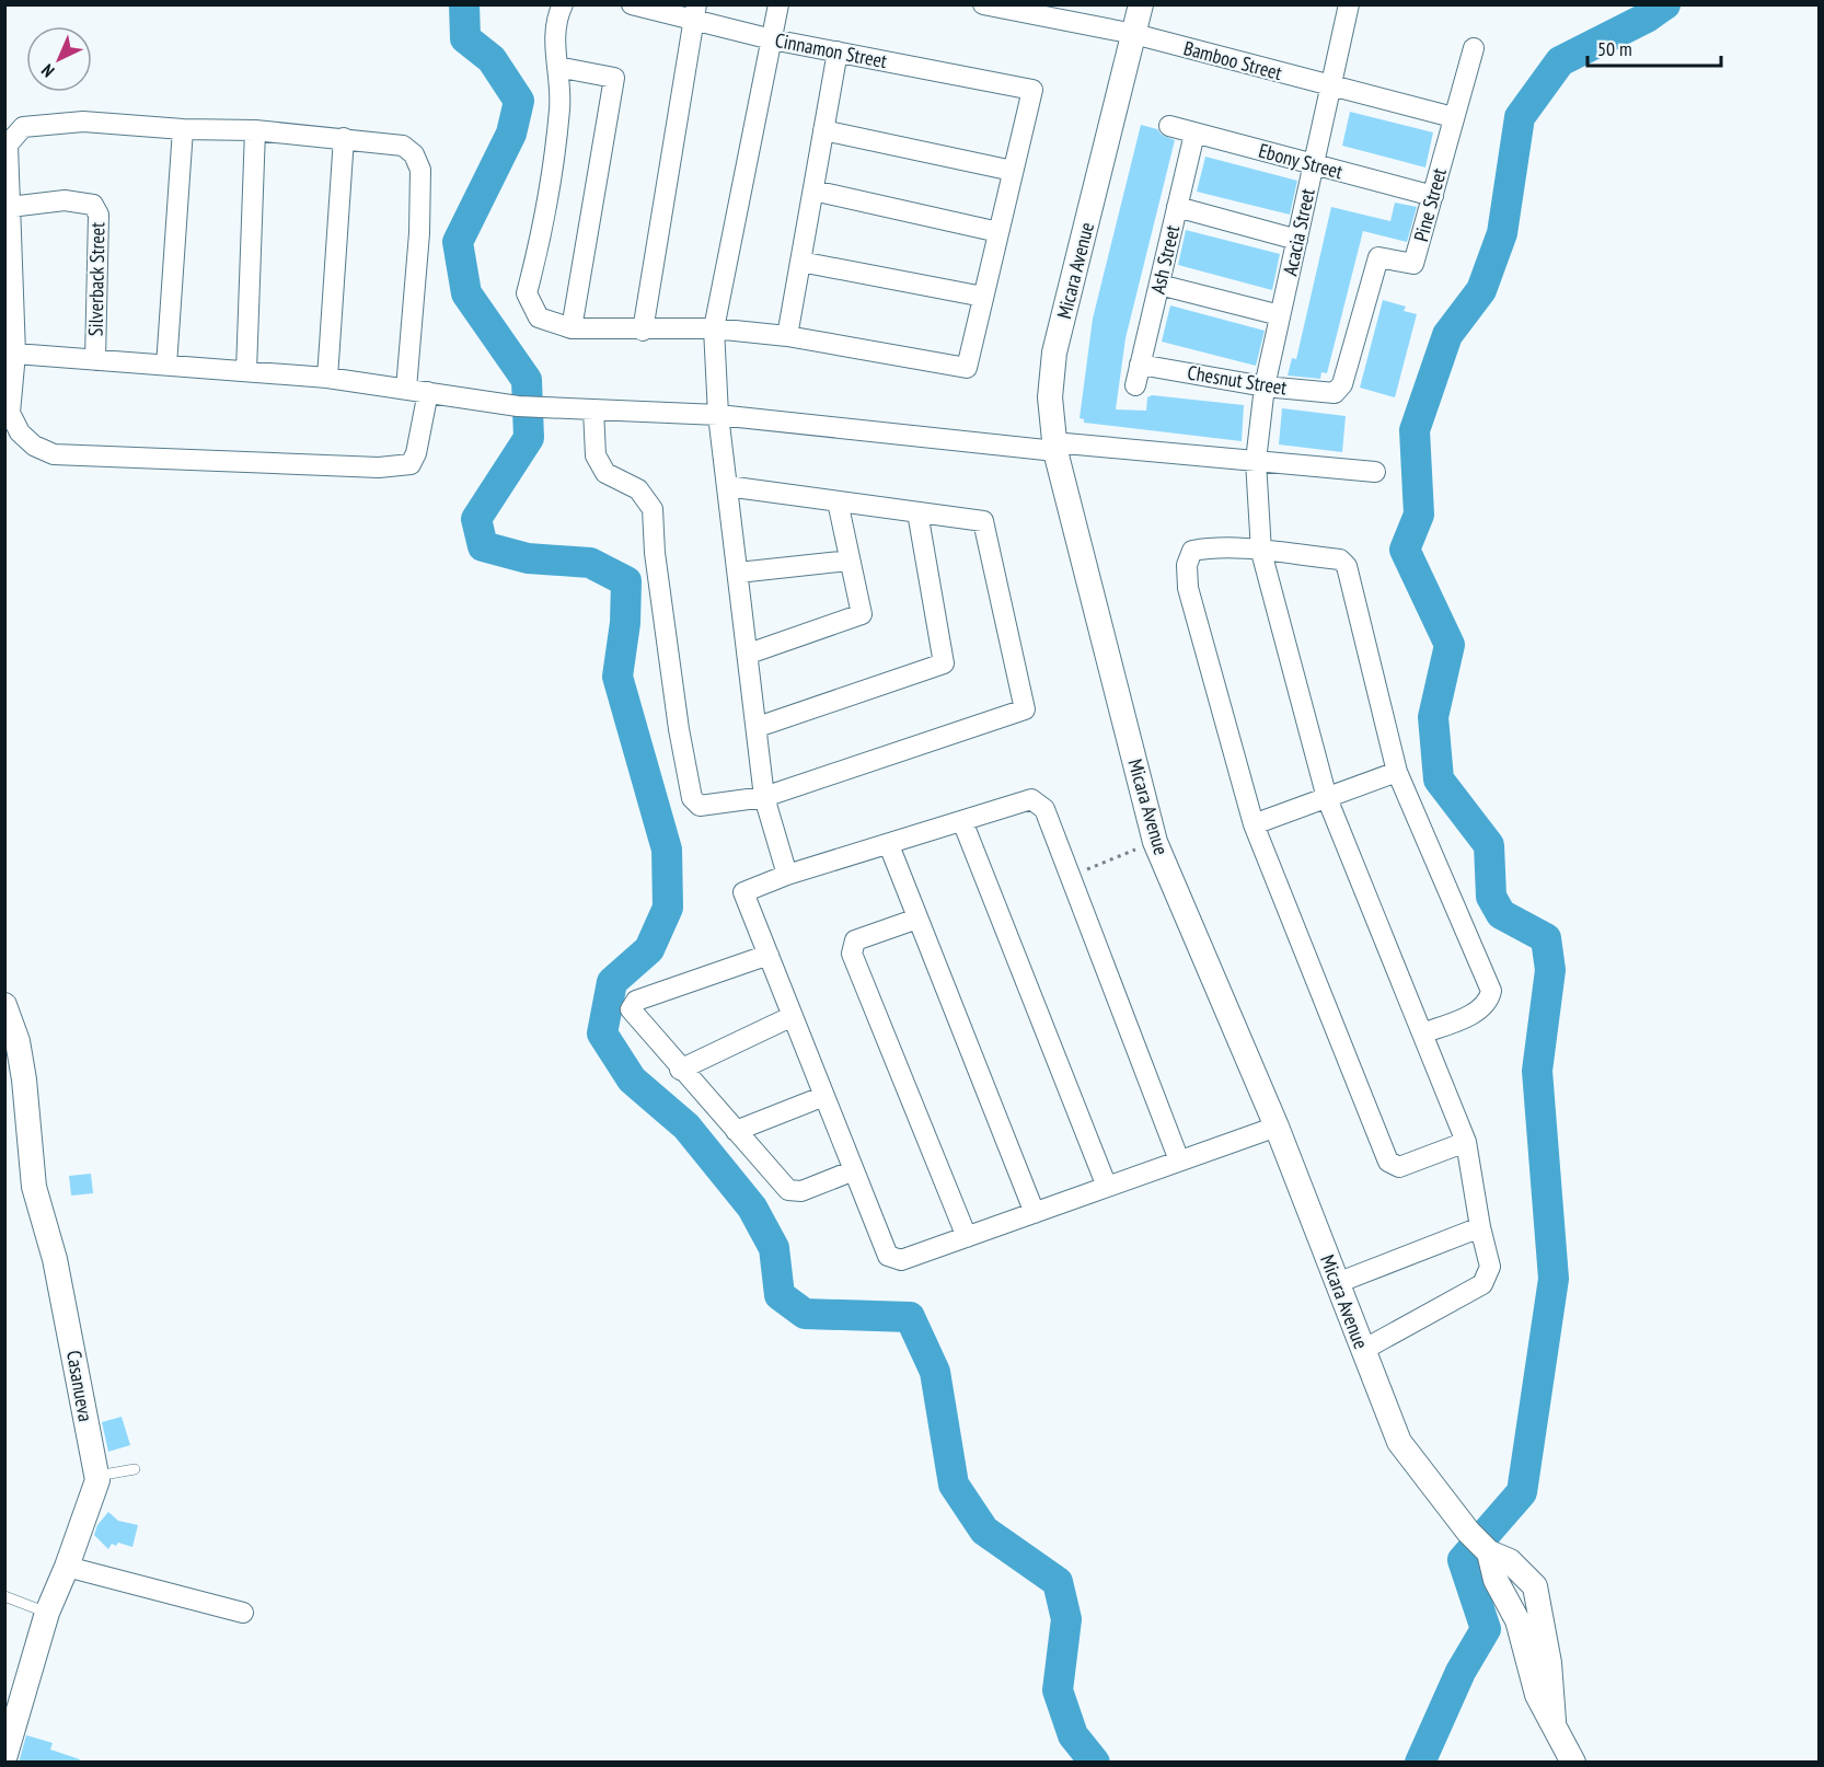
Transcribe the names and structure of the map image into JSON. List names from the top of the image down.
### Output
{
  "streets": {
    "street": [
      "Cinnamon Street",
      "Bamboo Street",
      "Ebony Street",
      "Pine Street",
      "Acacia Street",
      "Ash Street",
      "Micara Avenue",
      "Silverback Street",
      "Chesnut Street",
      "Casanueva"
    ]
  },
  "crossings": [
    ["Bamboo Street", "Pine Street"],
    ["Bamboo Street", "Acacia Street"],
    ["Bamboo Street", "Micara Avenue"],
    ["Ebony Street", "Pine Street"],
    ["Ebony Street", "Acacia Street"],
    ["Ebony Street", "Ash Street"],
    ["Pine Street", "Chesnut Street"],
    ["Acacia Street", "Micara Avenue"],
    ["Acacia Street", "Chesnut Street"],
    ["Ash Street", "Chesnut Street"]
  ],
  "scale_bar": "50 m",
  "north": "bottom left"
}
